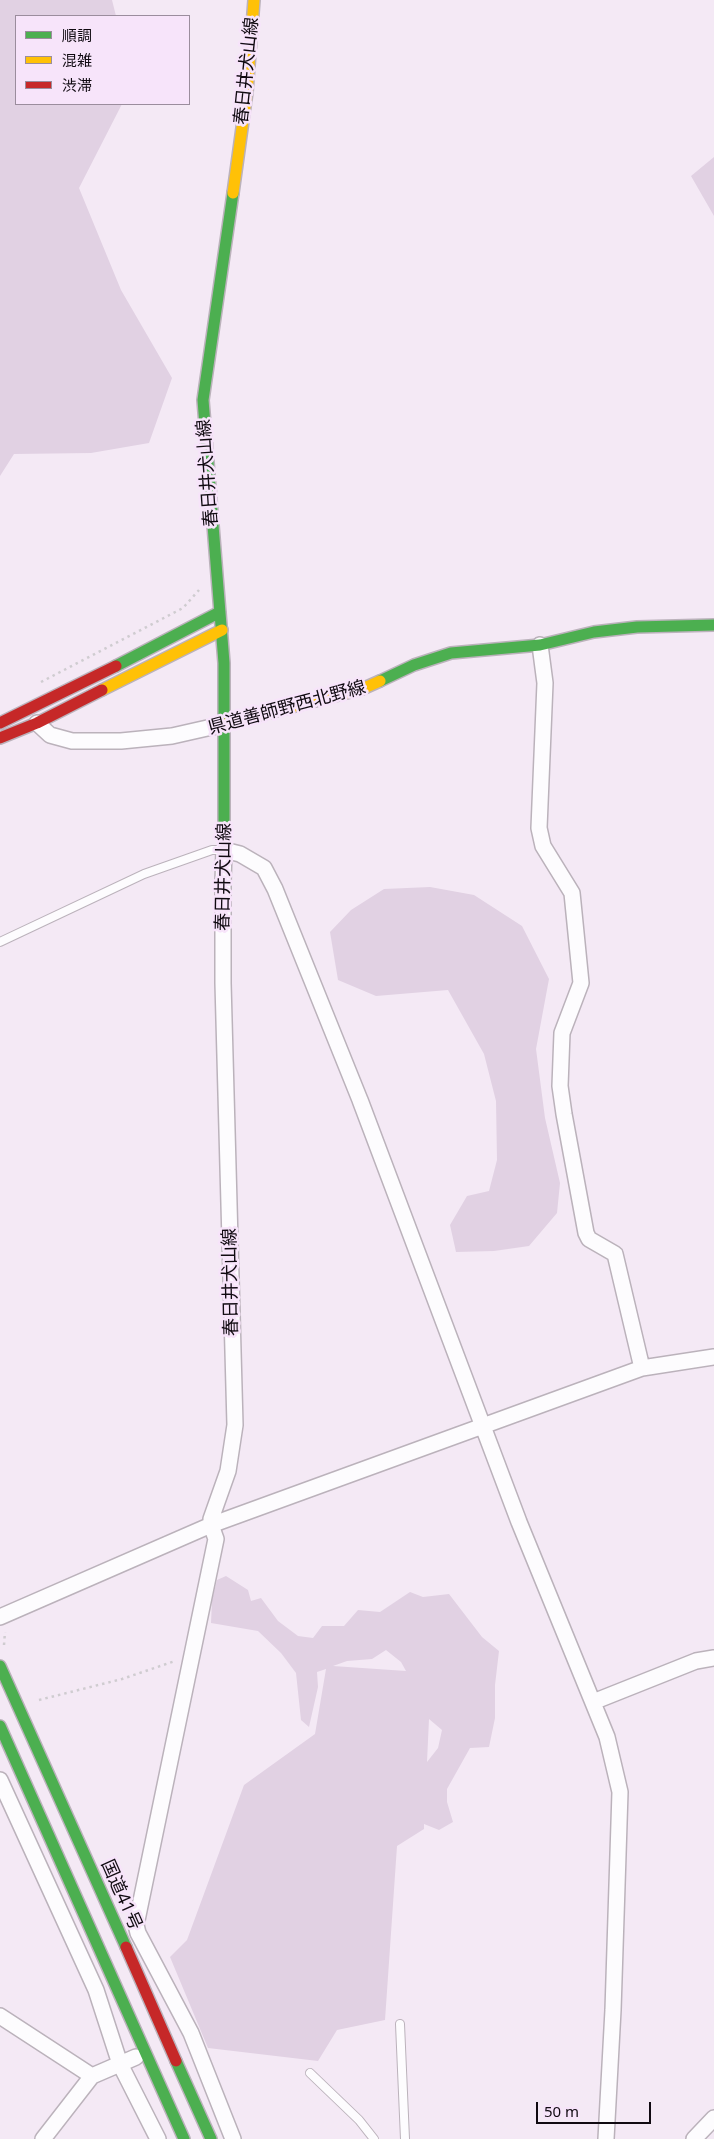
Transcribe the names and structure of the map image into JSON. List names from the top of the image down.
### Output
{
  "streets": {
    "main road": ["春日井犬山線", "県道善師野西北野線", "国道41号"]
  },
  "crossings": [
    ["春日井犬山線", "県道善師野西北野線"]
  ],
  "legend": ["順調", "混雑", "渋滞"],
  "scale_bar": "50 m"
}
